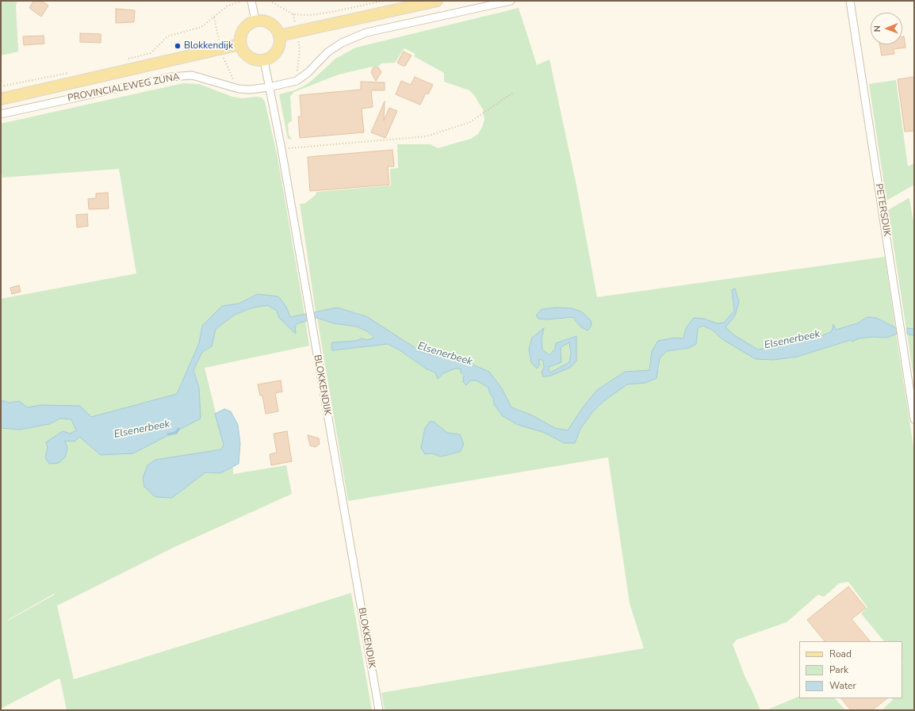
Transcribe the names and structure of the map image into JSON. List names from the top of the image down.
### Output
{
  "streets": {
    "main road": ["PROVINCIALEWEG ZUNA"],
    "street": ["PETERSDIJK", "BLOKKENDIJK"]
  },
  "crossings": [
    ["PROVINCIALEWEG ZUNA", "BLOKKENDIJK"]
  ],
  "water": ["Elsenerbeek"],
  "places": ["Blokkendijk"],
  "legend": ["Road", "Park", "Water"],
  "north": "left"
}
